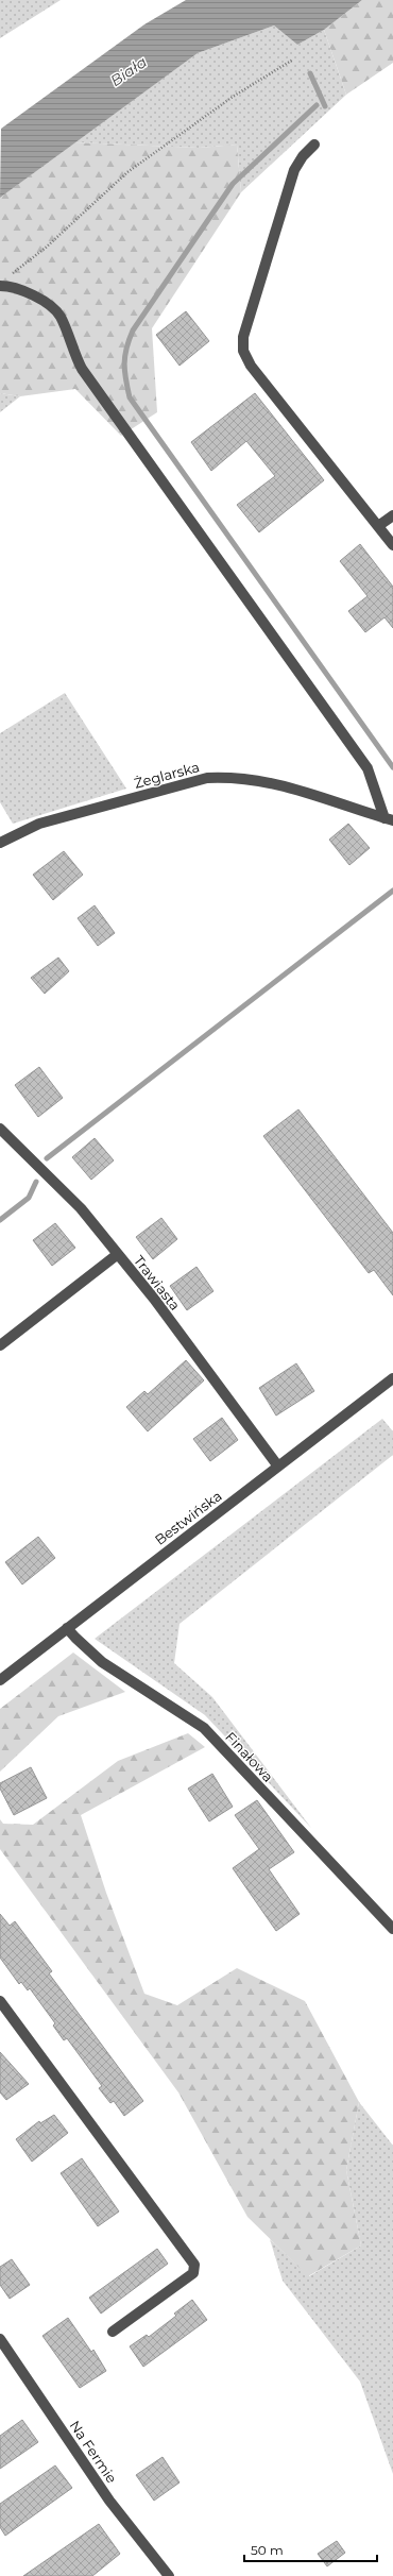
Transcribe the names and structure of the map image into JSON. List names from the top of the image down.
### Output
{
  "streets": {
    "street": [
      "Żeglarska",
      "Trawiasta",
      "Bestwińska",
      "Finałowa",
      "Na Fermie"
    ]
  },
  "crossings": [
    ["Trawiasta", "Bestwińska"],
    ["Bestwińska", "Finałowa"]
  ],
  "water": ["Biała"],
  "scale_bar": "50 m"
}
